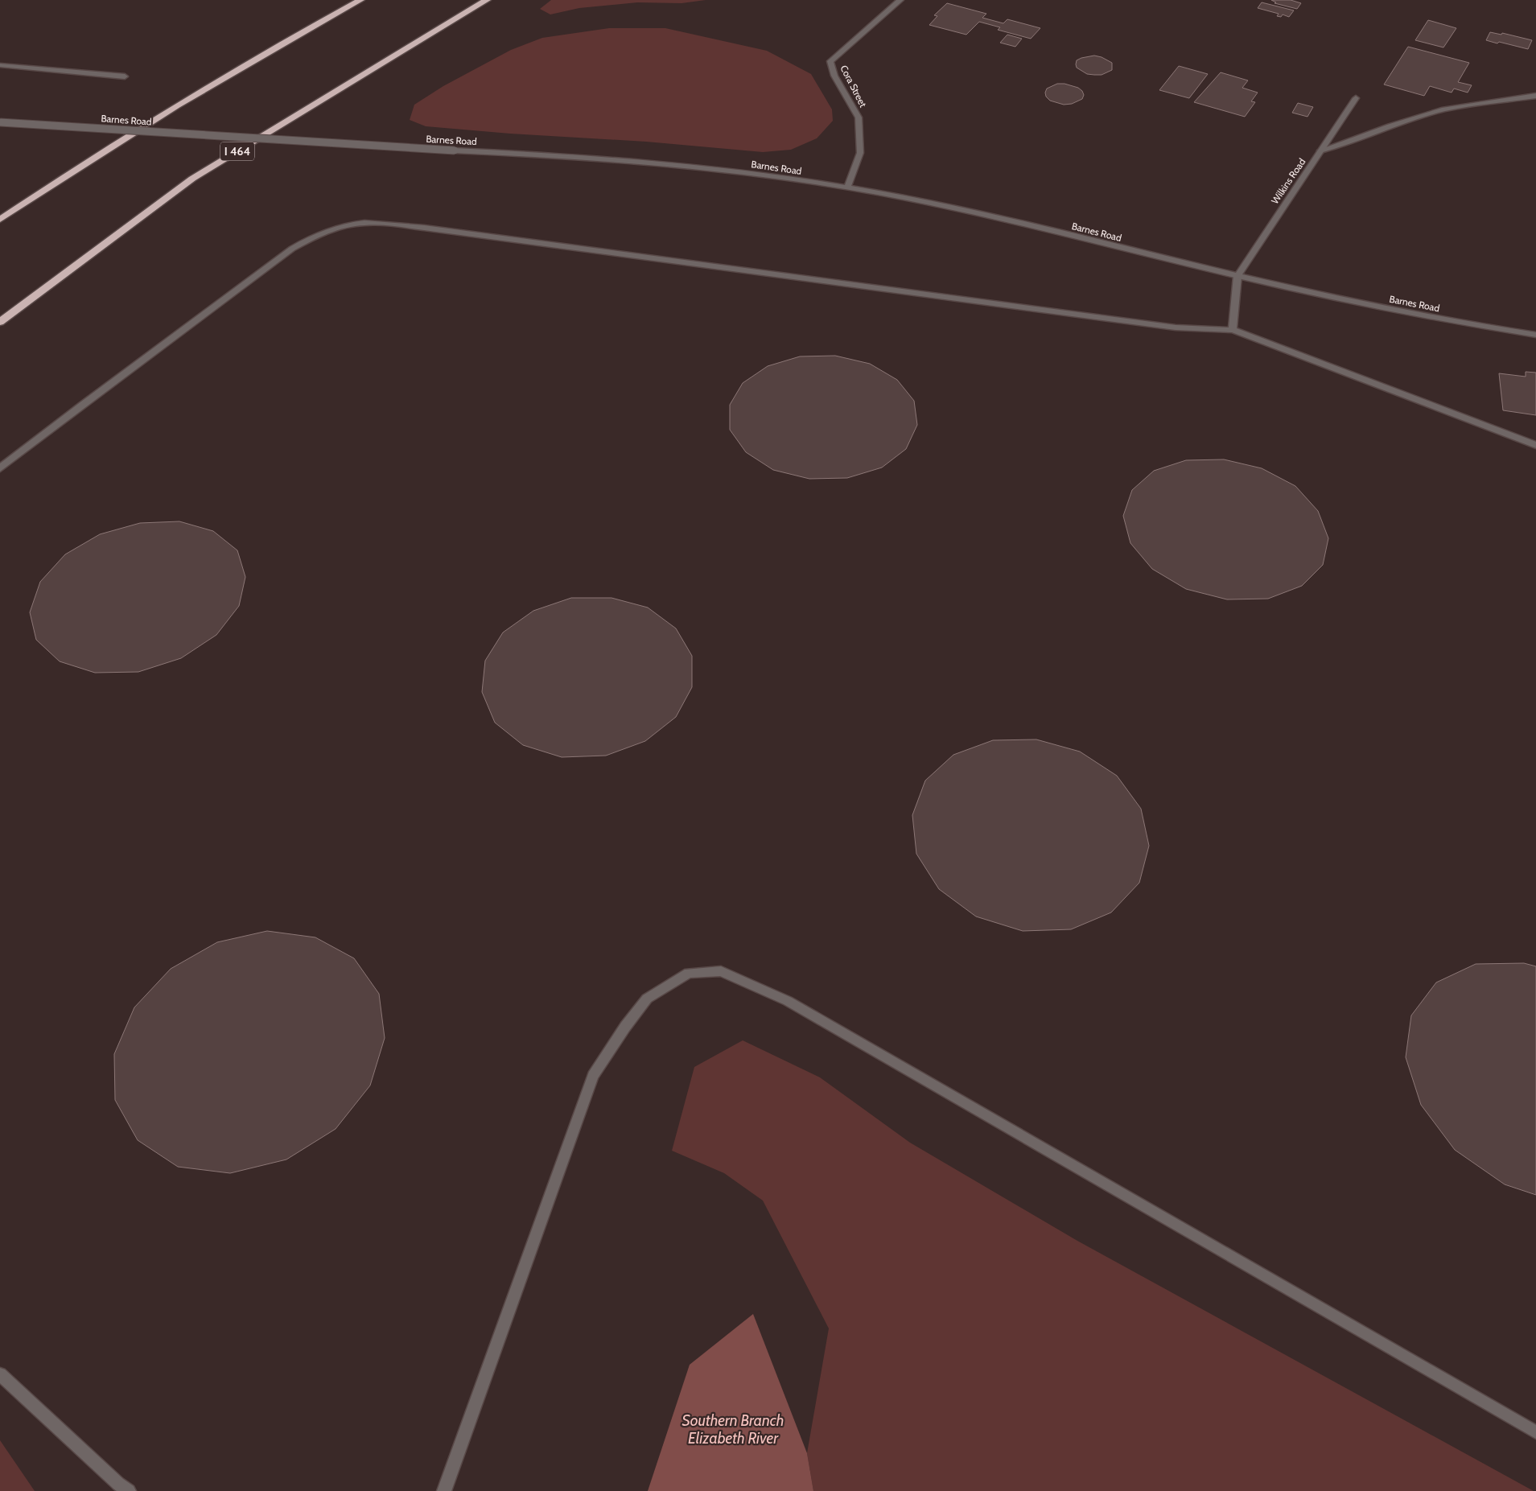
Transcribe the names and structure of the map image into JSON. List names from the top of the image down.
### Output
{
  "streets": {
    "highway": ["I 464"],
    "street": ["Cora Street", "Barnes Road", "Wilkins Road"]
  },
  "crossings": [
    ["Cora Street", "Barnes Road"],
    ["Barnes Road", "Wilkins Road"]
  ],
  "water": ["Southern Branch Elizabeth River"]
}
